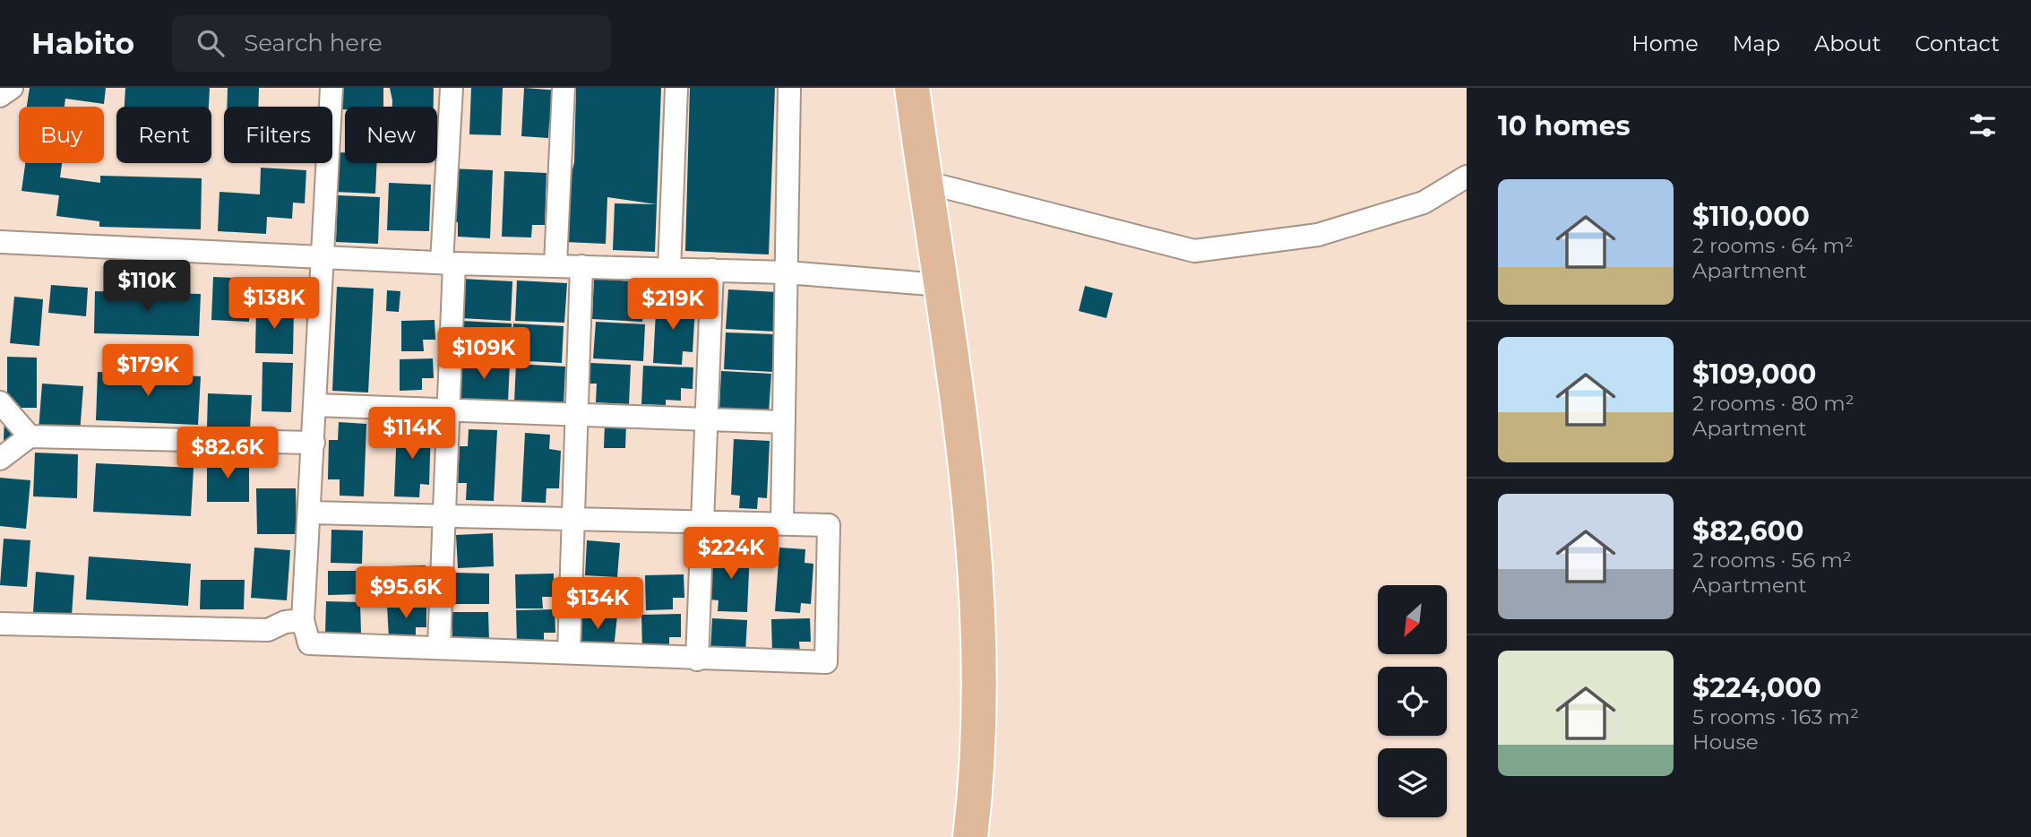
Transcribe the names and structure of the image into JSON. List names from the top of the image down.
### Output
{
  "north": "bottom left",
  "page": {
    "header": "Habito",
    "search": "Search here",
    "nav": [
      "Home",
      "Map",
      "About",
      "Contact"
    ],
    "heading": "10 homes",
    "chip": [
      "Buy",
      "Rent",
      "Filters",
      "New"
    ],
    "list": [
      {
        "name": "$110,000",
        "note": "2 rooms · 64 m² · Apartment"
      },
      {
        "name": "$109,000",
        "note": "2 rooms · 80 m² · Apartment"
      },
      {
        "name": "$82,600",
        "note": "2 rooms · 56 m² · Apartment"
      },
      {
        "name": "$224,000",
        "note": "5 rooms · 163 m² · House"
      }
    ],
    "price": [
      "$110K",
      "$138K",
      "$219K",
      "$109K",
      "$179K",
      "$114K",
      "$82.6K",
      "$224K",
      "$95.6K",
      "$134K"
    ]
  }
}
